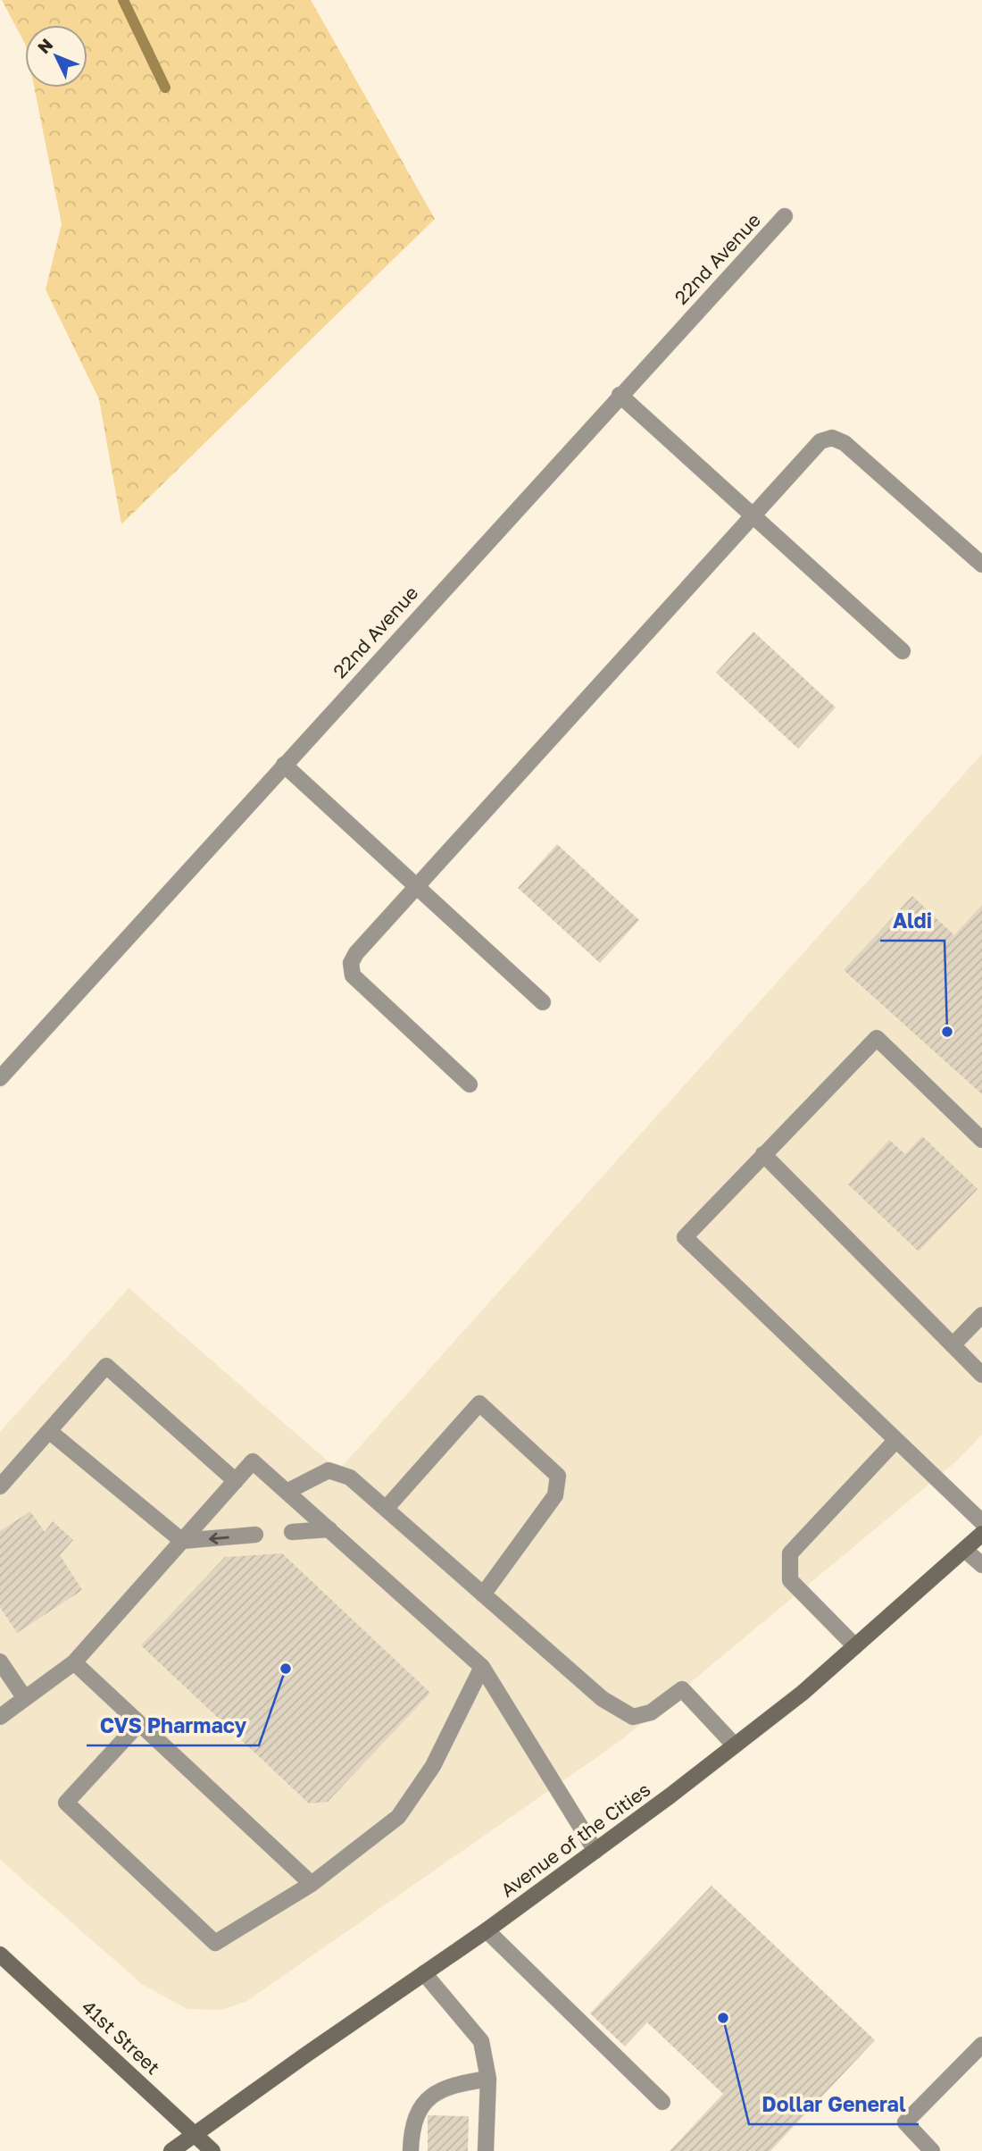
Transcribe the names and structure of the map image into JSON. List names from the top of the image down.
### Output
{
  "streets": {
    "main road": ["Avenue of the Cities", "41st Street"],
    "street": ["22nd Avenue"]
  },
  "crossings": [
    ["Avenue of the Cities", "41st Street"]
  ],
  "places": ["Aldi", "CVS Pharmacy", "Dollar General"],
  "north": "top left"
}
